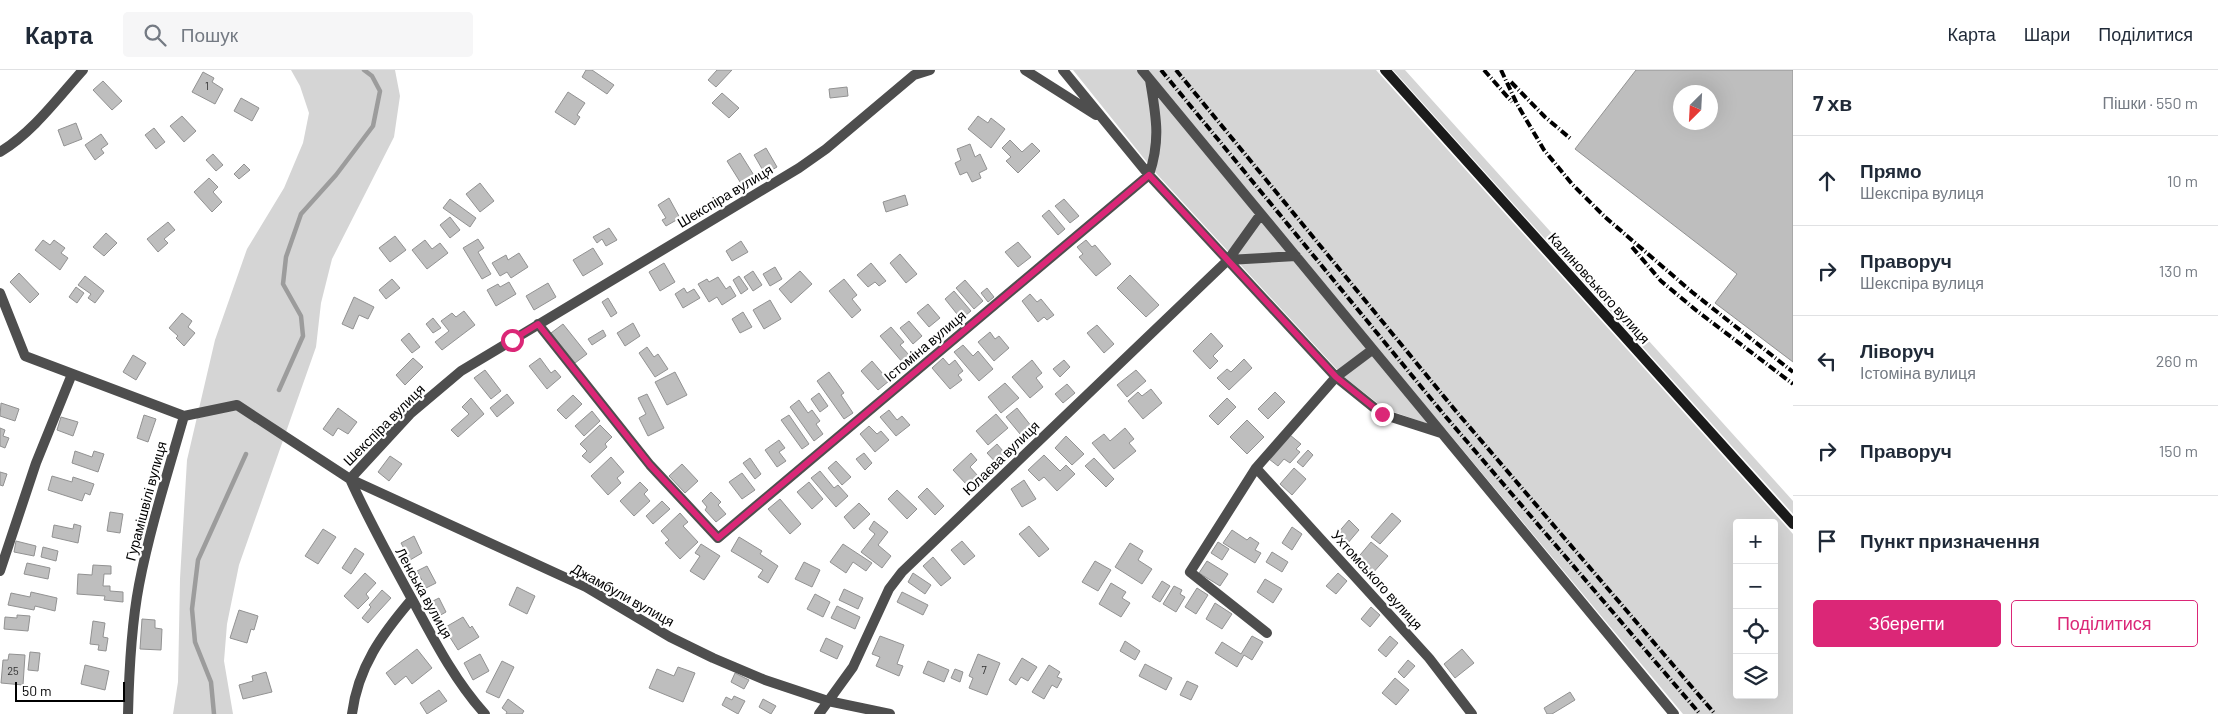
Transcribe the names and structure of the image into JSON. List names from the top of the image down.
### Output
{
  "streets": {
    "street": [
      "Шекспіра вулиця",
      "Калиновського вулиця",
      "Істоміна вулиця",
      "Юлаєва вулиця",
      "Гурамішвілі вулиця",
      "Ухтомського вулиця",
      "Ленська вулиця",
      "Джамбули вулиця"
    ]
  },
  "crossings": [
    ["Шекспіра вулиця", "Істоміна вулиця"],
    ["Шекспіра вулиця", "Ленська вулиця"],
    ["Шекспіра вулиця", "Джамбули вулиця"],
    ["Юлаєва вулиця", "Джамбули вулиця"],
    ["Гурамішвілі вулиця", "Джамбули вулиця"],
    ["Ленська вулиця", "Джамбули вулиця"]
  ],
  "house_numbers": ["1", "7", "25"],
  "scale_bar": "50 m",
  "north": "bottom left",
  "page": {
    "header": "Карта",
    "search": "Пошук",
    "nav": ["Карта", "Шари", "Поділитися"],
    "heading": ["7 хв", "Пішки · 550 m"],
    "list": [
      ["Прямо", "Шекспіра вулиця", "10 m"],
      ["Праворуч", "Шекспіра вулиця", "130 m"],
      ["Ліворуч", "Істоміна вулиця", "260 m"],
      ["Праворуч", "150 m"],
      "Пункт призначення"
    ],
    "map_buttons": ["+", "−"],
    "buttons": ["Зберегти", "Поділитися"],
    "scale": "50 m"
  }
}
